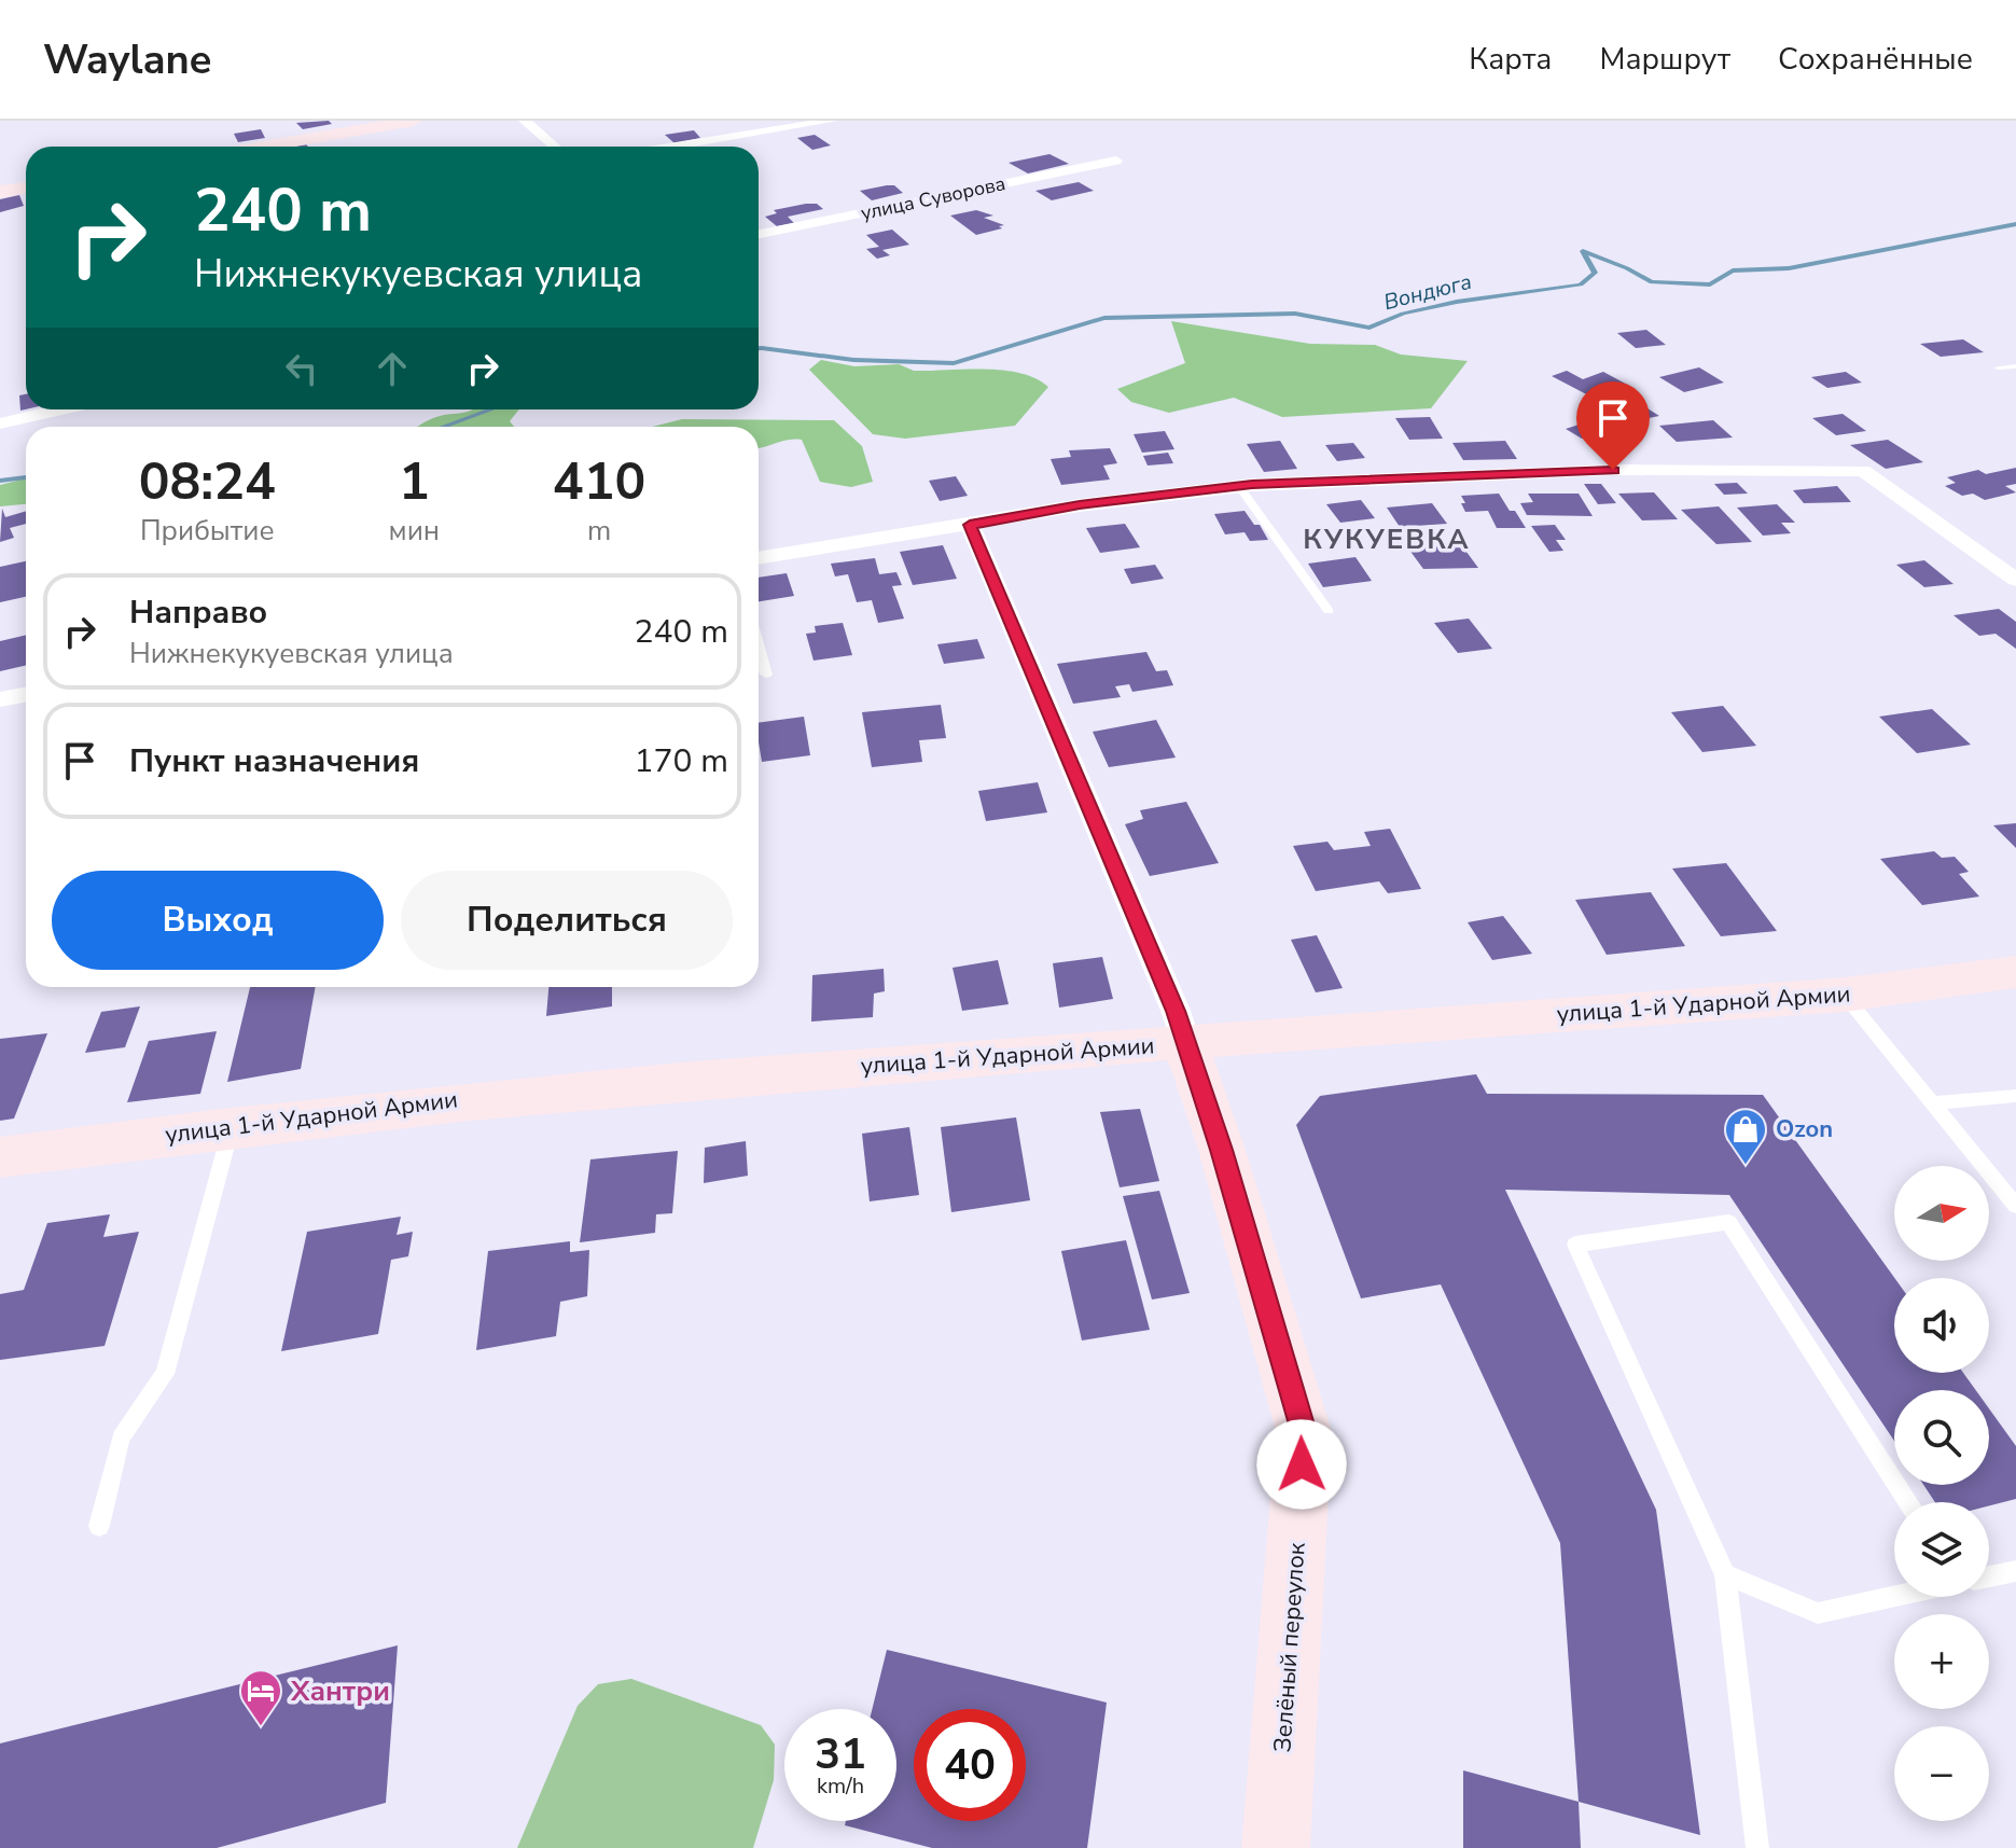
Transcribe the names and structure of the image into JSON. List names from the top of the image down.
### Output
{
  "streets": {
    "main road": ["улица 1-й Ударной Армии", "Зелёный переулок"],
    "street": ["улица Суворова"]
  },
  "crossings": [
    ["улица 1-й Ударной Армии", "Зелёный переулок"]
  ],
  "districts": ["КУКУЕВКА"],
  "water": ["Вондюга"],
  "places": {
    "shop": ["Ozon"],
    "hotel": ["Хантри"]
  },
  "north": "right",
  "page": {
    "header": "Waylane",
    "nav": ["Карта", "Маршрут", "Сохранённые"],
    "turn": ["240 m", "Нижнекукуевская улица"],
    "eta": [
      "08:24",
      "Прибытие",
      "1",
      "мин",
      "410",
      "m"
    ],
    "list": [
      {
        "name": "Направо",
        "note": "Нижнекукуевская улица",
        "value": "240 m"
      },
      {
        "name": "Пункт назначения",
        "value": "170 m"
      }
    ],
    "buttons": ["Выход", "Поделиться"],
    "map_buttons": ["+", "−"],
    "speed": "31 km/h",
    "limit": "40"
  }
}
